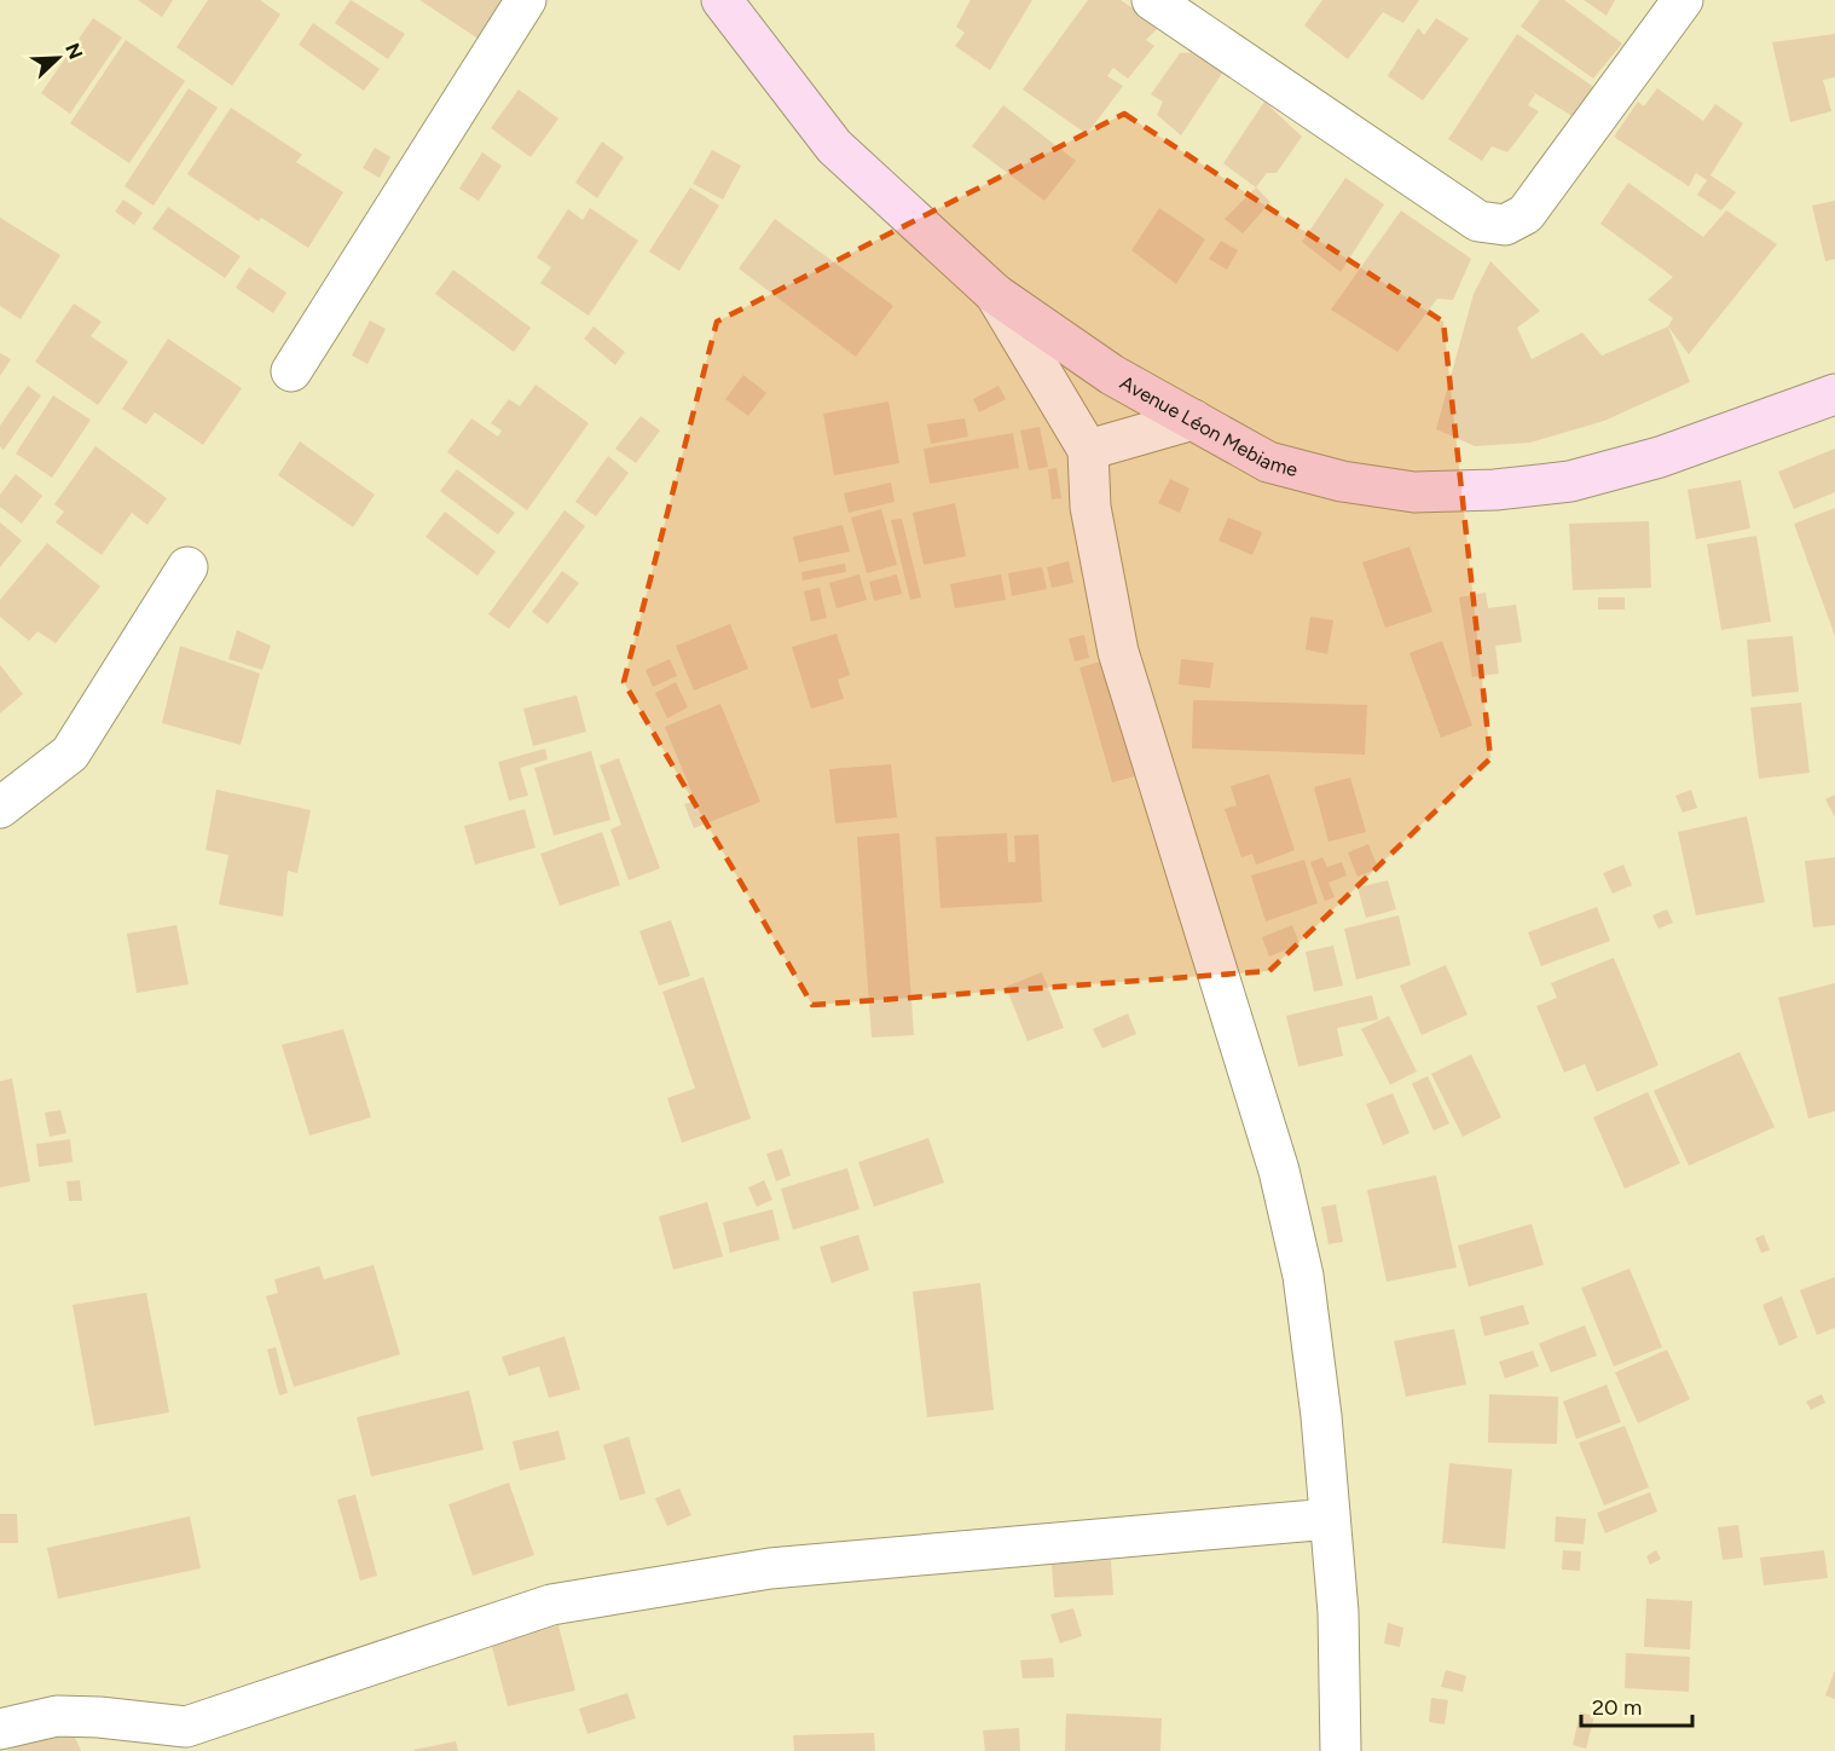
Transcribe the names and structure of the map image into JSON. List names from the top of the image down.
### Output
{
  "streets": {
    "street": ["Avenue Léon Mebiame"]
  },
  "scale_bar": "20 m",
  "north": "top right"
}
